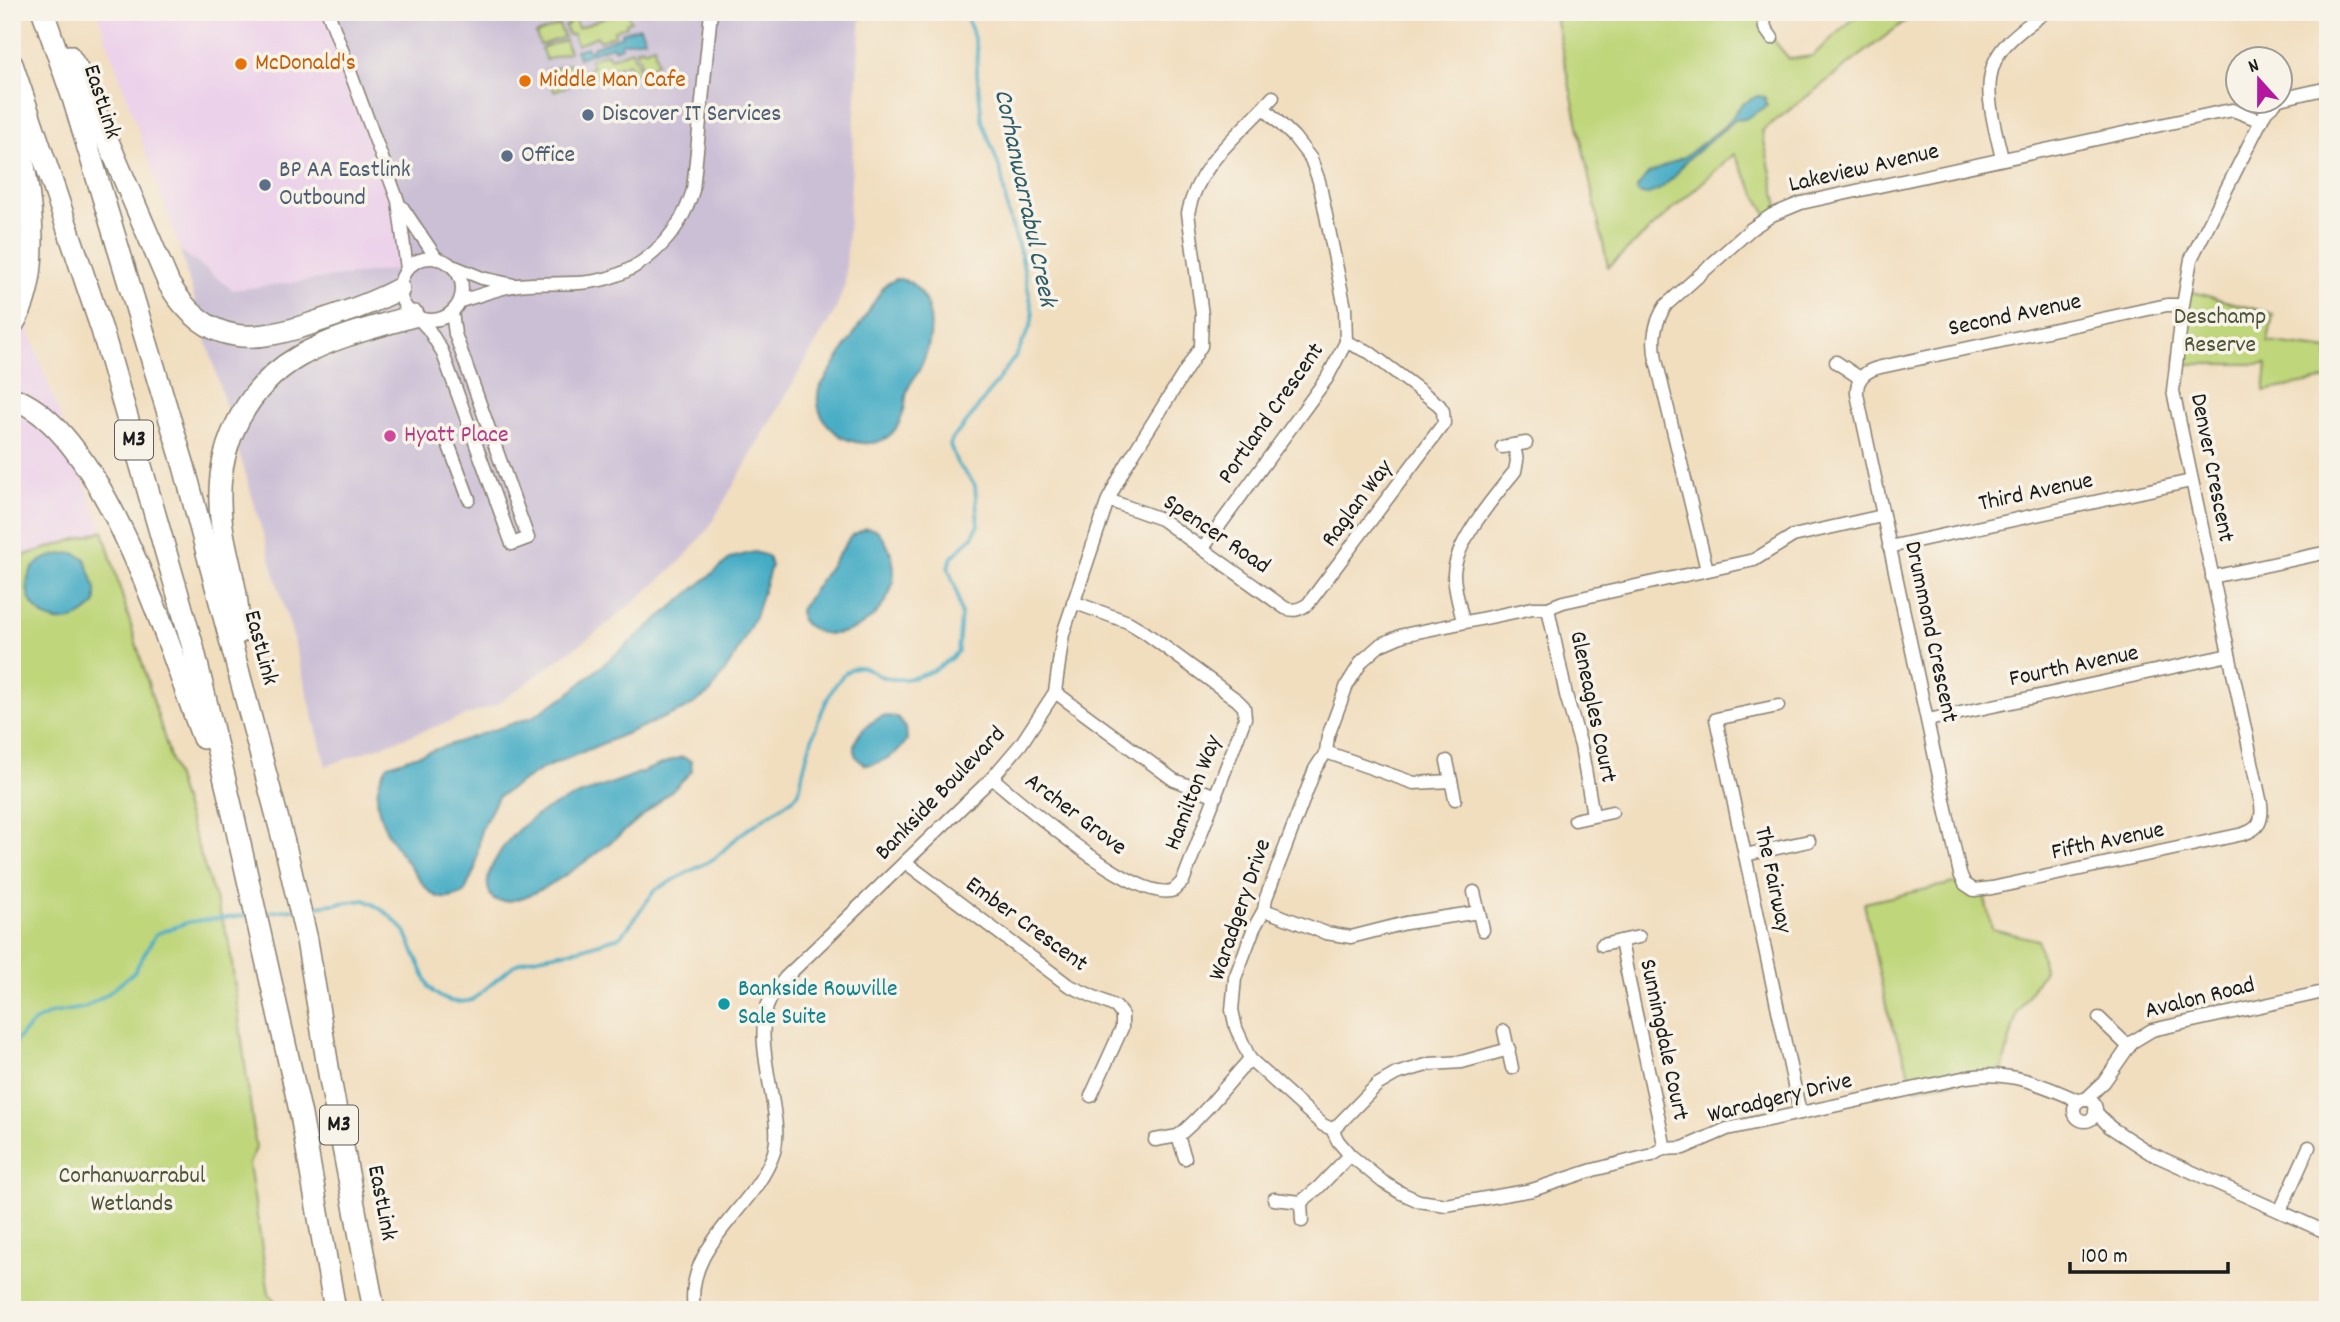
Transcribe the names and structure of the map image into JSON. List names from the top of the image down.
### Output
{
  "streets": {
    "highway": ["EastLink", "M3"],
    "street": [
      "Lakeview Avenue",
      "Second Avenue",
      "Portland Crescent",
      "Denver Crescent",
      "Third Avenue",
      "Raglan Way",
      "Spencer Road",
      "Drummond Crescent",
      "Fourth Avenue",
      "Gleneagles Court",
      "Hamilton Way",
      "Bankside Boulevard",
      "Archer Grove",
      "Fifth Avenue",
      "The Fairway",
      "Waradgery Drive",
      "Ember Crescent",
      "Avalon Road",
      "Sunningdale Court"
    ]
  },
  "crossings": [
    ["Lakeview Avenue", "Denver Crescent"],
    ["Lakeview Avenue", "Waradgery Drive"],
    ["Second Avenue", "Denver Crescent"],
    ["Second Avenue", "Drummond Crescent"],
    ["Portland Crescent", "Raglan Way"],
    ["Portland Crescent", "Spencer Road"],
    ["Portland Crescent", "Bankside Boulevard"],
    ["Denver Crescent", "Third Avenue"],
    ["Denver Crescent", "Fourth Avenue"],
    ["Denver Crescent", "Fifth Avenue"],
    ["Third Avenue", "Drummond Crescent"],
    ["Raglan Way", "Spencer Road"],
    ["Spencer Road", "Bankside Boulevard"],
    ["Drummond Crescent", "Fourth Avenue"],
    ["Drummond Crescent", "Fifth Avenue"],
    ["Drummond Crescent", "Waradgery Drive"],
    ["Gleneagles Court", "Waradgery Drive"],
    ["Hamilton Way", "Bankside Boulevard"],
    ["Hamilton Way", "Archer Grove"],
    ["Bankside Boulevard", "Archer Grove"],
    ["Bankside Boulevard", "Ember Crescent"],
    ["The Fairway", "Waradgery Drive"],
    ["Waradgery Drive", "Avalon Road"],
    ["Waradgery Drive", "Sunningdale Court"]
  ],
  "water": ["Corhanwarrabul Creek"],
  "parks": ["Deschamp Reserve", "Corhanwarrabul Wetlands"],
  "places": [
    "McDonald's",
    "Middle Man Cafe",
    "Discover IT Services",
    "Office",
    "BP AA Eastlink Outbound",
    "Hyatt Place",
    "Bankside Rowville Sale Suite"
  ],
  "scale_bar": "100 m",
  "north": "top"
}
